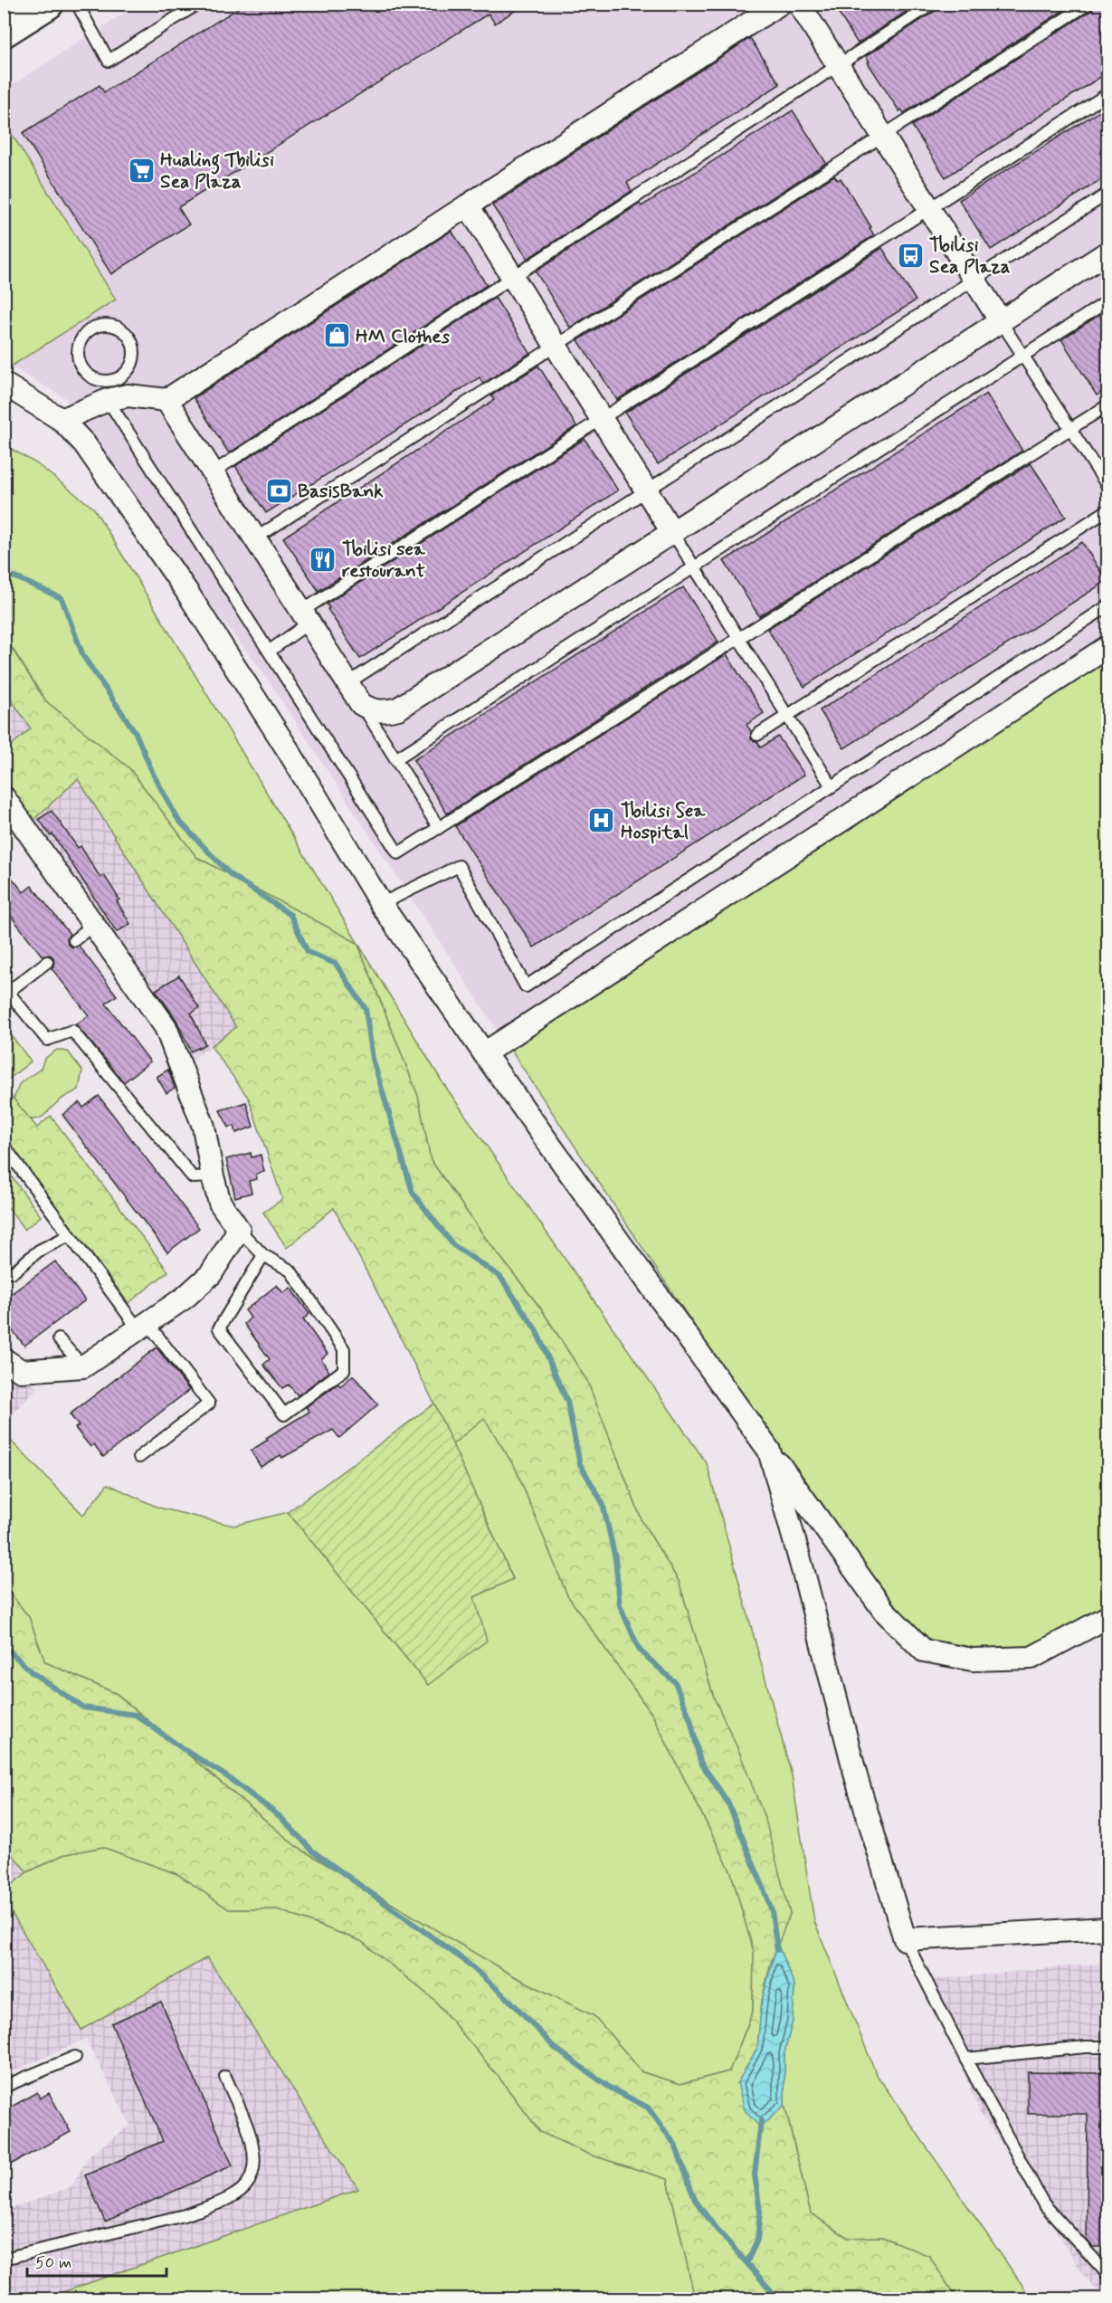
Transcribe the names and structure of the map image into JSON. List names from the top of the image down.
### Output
{
  "places": {
    "supermarket": ["Hualing Tbilisi Sea Plaza"],
    "bus stop": ["Tbilisi Sea Plaza"],
    "shop": ["HM Clothes"],
    "bank": ["BasisBank"],
    "restaurant": ["Tbilisi sea restourant"],
    "hospital": ["Tbilisi Sea Hospital"]
  },
  "scale_bar": "50 m"
}
